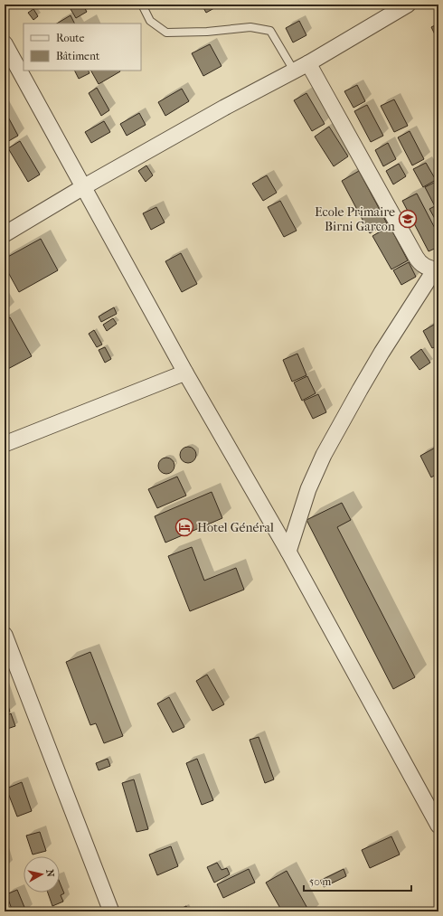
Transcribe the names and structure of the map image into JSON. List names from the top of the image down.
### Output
{
  "places": {
    "school or university": ["Ecole Primaire Birni Garcon"],
    "hotel": ["Hotel Général"]
  },
  "legend": ["Route", "Bâtiment"],
  "scale_bar": "50 m",
  "north": "right"
}
